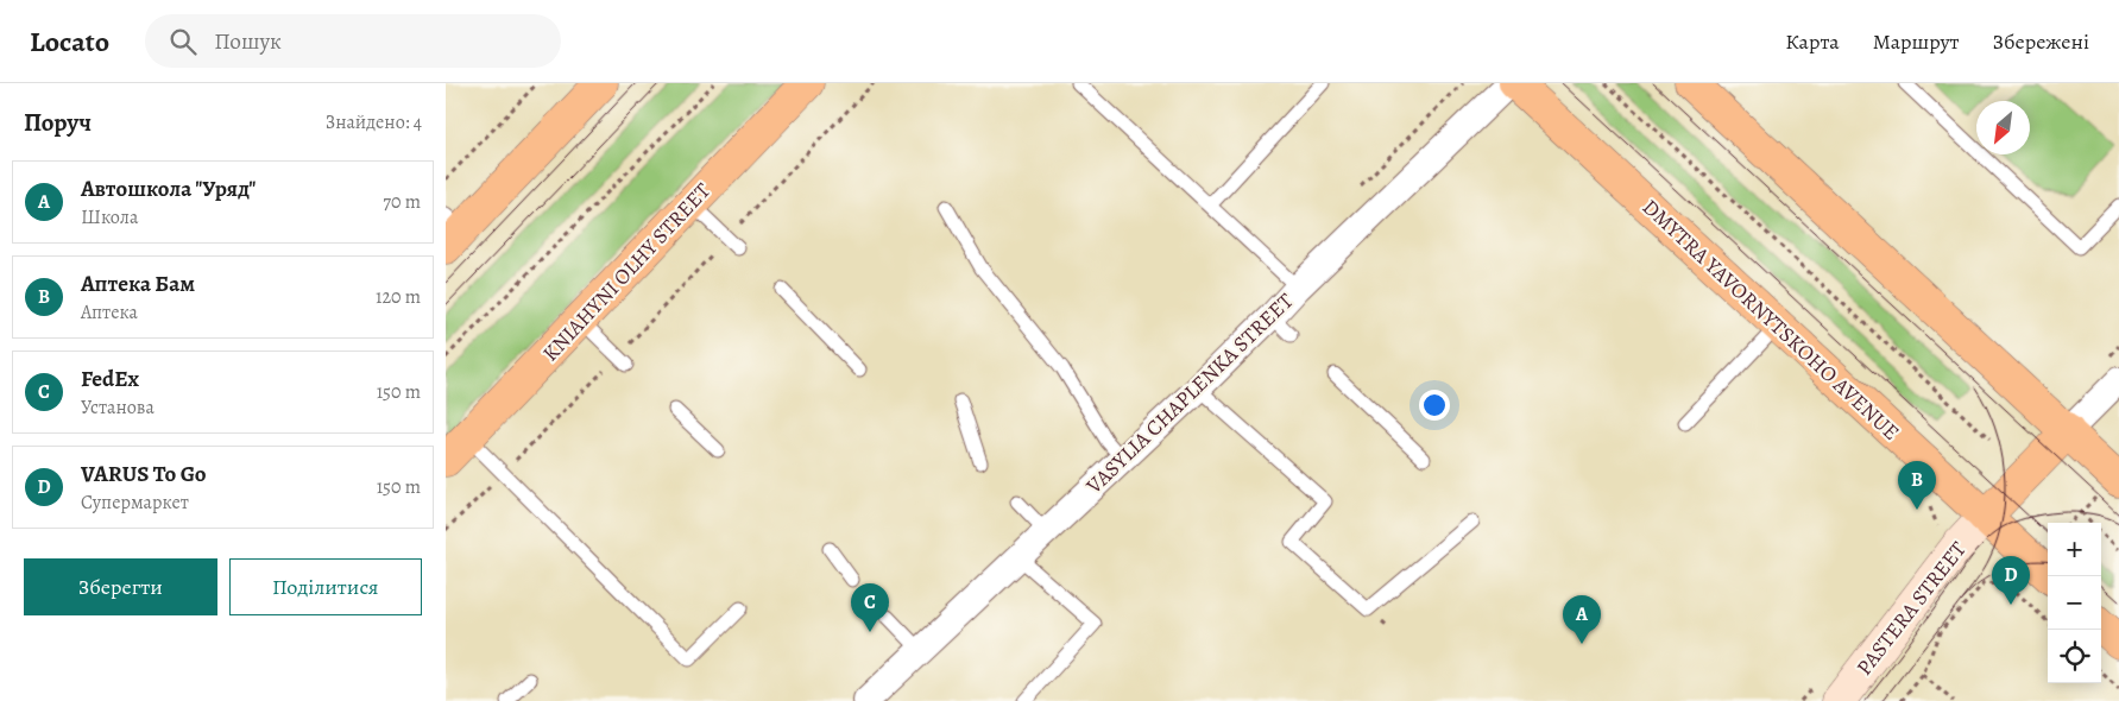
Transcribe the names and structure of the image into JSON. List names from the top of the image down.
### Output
{
  "streets": {
    "main road": ["KNIAHYNI OLHY STREET", "DMYTRA YAVORNYTSKOHO AVENUE", "PASTERA STREET"],
    "street": ["VASYLIA CHAPLENKA STREET"]
  },
  "crossings": [
    ["DMYTRA YAVORNYTSKOHO AVENUE", "PASTERA STREET"]
  ],
  "north": "bottom left",
  "page": {
    "header": "Locato",
    "search": "Пошук",
    "nav": ["Карта", "Маршрут", "Збережені"],
    "heading": ["Поруч", "Знайдено: 4"],
    "list": [
      {
        "mark": "A",
        "name": "Автошкола \"Уряд\"",
        "note": "Школа",
        "value": "70 m"
      },
      {
        "mark": "B",
        "name": "Аптека Бам",
        "note": "Аптека",
        "value": "120 m"
      },
      {
        "mark": "C",
        "name": "FedEx",
        "note": "Установа",
        "value": "150 m"
      },
      {
        "mark": "D",
        "name": "VARUS To Go",
        "note": "Супермаркет",
        "value": "150 m"
      }
    ],
    "pins": [
      "B",
      "D",
      "C",
      "A"
    ],
    "map_buttons": ["+", "−"],
    "buttons": ["Зберегти", "Поділитися"]
  }
}
